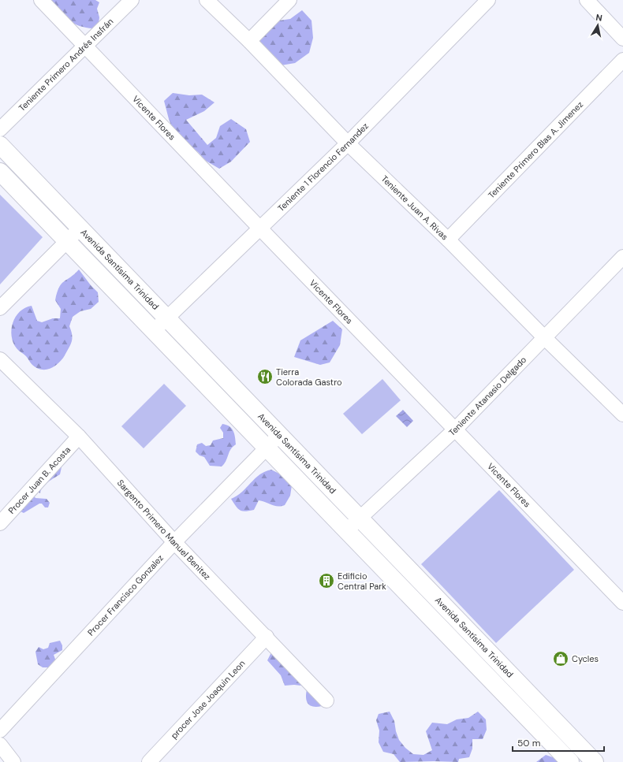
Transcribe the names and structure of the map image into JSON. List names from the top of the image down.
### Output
{
  "streets": {
    "main road": ["Avenida Santísima Trinidad"],
    "street": [
      "Teniente Primero Andrés Insfrán",
      "Vicente Flores",
      "Teniente Primero Blas A. Jimenez",
      "Teniente 1 Florencio Fernandez",
      "Teniente Juan A. Rivas",
      "Teniente Atanasio Delgado",
      "Procer Juan B. Acosta",
      "Sargento Primero Manuel Benitez",
      "Procer Francisco Gonzalez",
      "procer Jose Joaquin Leon"
    ]
  },
  "crossings": [
    ["Teniente Primero Andrés Insfrán", "Vicente Flores"],
    ["Vicente Flores", "Teniente 1 Florencio Fernandez"],
    ["Vicente Flores", "Teniente Atanasio Delgado"],
    ["Teniente Primero Blas A. Jimenez", "Teniente Juan A. Rivas"],
    ["Teniente 1 Florencio Fernandez", "Teniente Juan A. Rivas"],
    ["Teniente 1 Florencio Fernandez", "Avenida Santísima Trinidad"],
    ["Teniente Juan A. Rivas", "Teniente Atanasio Delgado"],
    ["Avenida Santísima Trinidad", "Teniente Atanasio Delgado"],
    ["Avenida Santísima Trinidad", "Procer Francisco Gonzalez"],
    ["Procer Juan B. Acosta", "Sargento Primero Manuel Benitez"],
    ["Sargento Primero Manuel Benitez", "Procer Francisco Gonzalez"],
    ["Sargento Primero Manuel Benitez", "procer Jose Joaquin Leon"]
  ],
  "places": {
    "restaurant": ["Tierra Colorada Gastro"],
    "building": ["Edificio Central Park"],
    "shop": ["Cycles"]
  },
  "scale_bar": "50 m",
  "north": "top"
}
